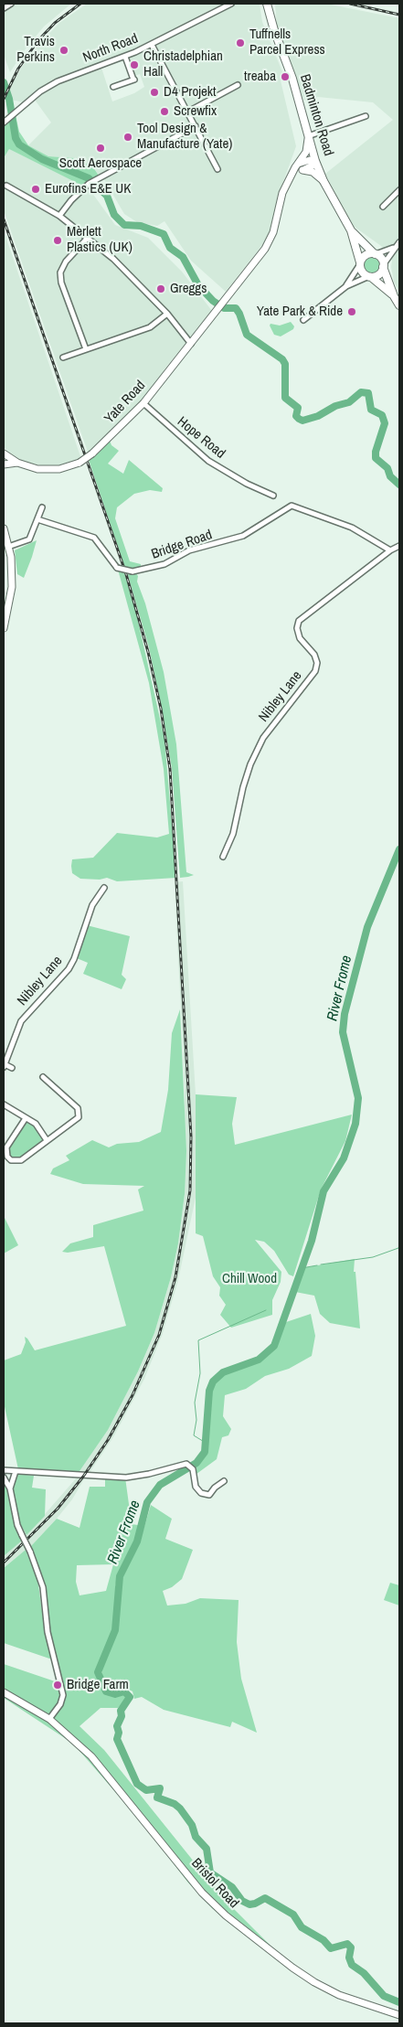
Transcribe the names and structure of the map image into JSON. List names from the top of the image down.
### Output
{
  "streets": {
    "main road": ["Badminton Road", "Yate Road", "Bristol Road"],
    "street": [
      "North Road",
      "Hope Road",
      "Bridge Road",
      "Nibley Lane"
    ]
  },
  "crossings": [
    ["Badminton Road", "Yate Road"],
    ["Yate Road", "Hope Road"],
    ["Bridge Road", "Nibley Lane"]
  ],
  "water": ["River Frome"],
  "parks": ["Chill Wood"],
  "places": [
    "Tuffnells Parcel Express",
    "Travis Perkins",
    "Christadelphian Hall",
    "treaba",
    "D4 Projekt",
    "Screwfix",
    "Tool Design & Manufacture (Yate)",
    "Scott Aerospace",
    "Eurofins E&E UK",
    "Mèrlett Plastics (UK)",
    "Greggs",
    "Yate Park & Ride",
    "Bridge Farm"
  ]
}
